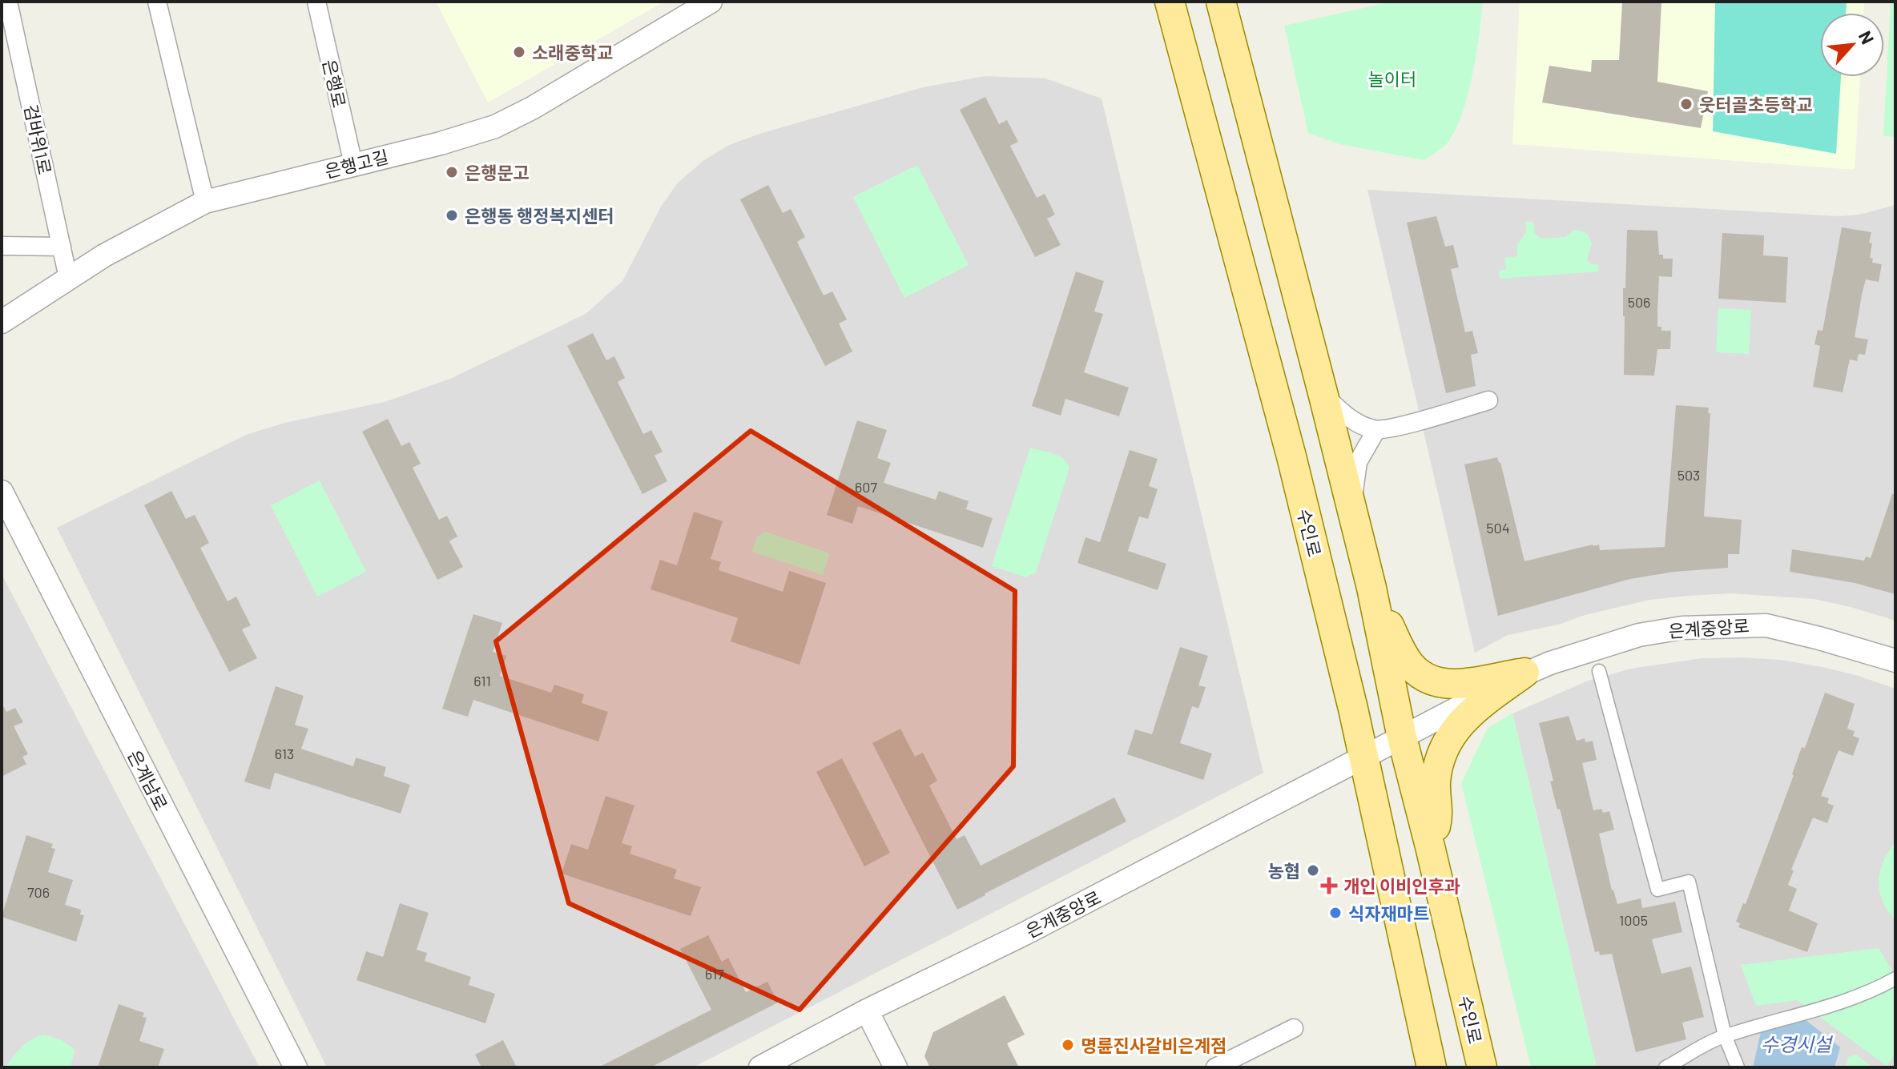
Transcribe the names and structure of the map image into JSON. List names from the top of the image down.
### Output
{
  "streets": {
    "main road": ["수인로"],
    "street": [
      "은행로",
      "검바위1로",
      "은행고길",
      "은계중앙로",
      "은계남로"
    ]
  },
  "crossings": [
    ["은행로", "은행고길"],
    ["검바위1로", "은행고길"],
    ["수인로", "은계중앙로"]
  ],
  "water": ["수경시설"],
  "parks": ["놀이터"],
  "places": {
    "other": [
      "소래중학교",
      "웃터골초등학교",
      "은행문고",
      "은행동 행정복지센터",
      "농협",
      "식자재마트",
      "명륜진사갈비은계점"
    ],
    "health": ["개인 이비인후과"]
  },
  "house_numbers": [
    "506",
    "503",
    "607",
    "504",
    "611",
    "613",
    "706",
    "1005",
    "617"
  ],
  "north": "top right"
}
